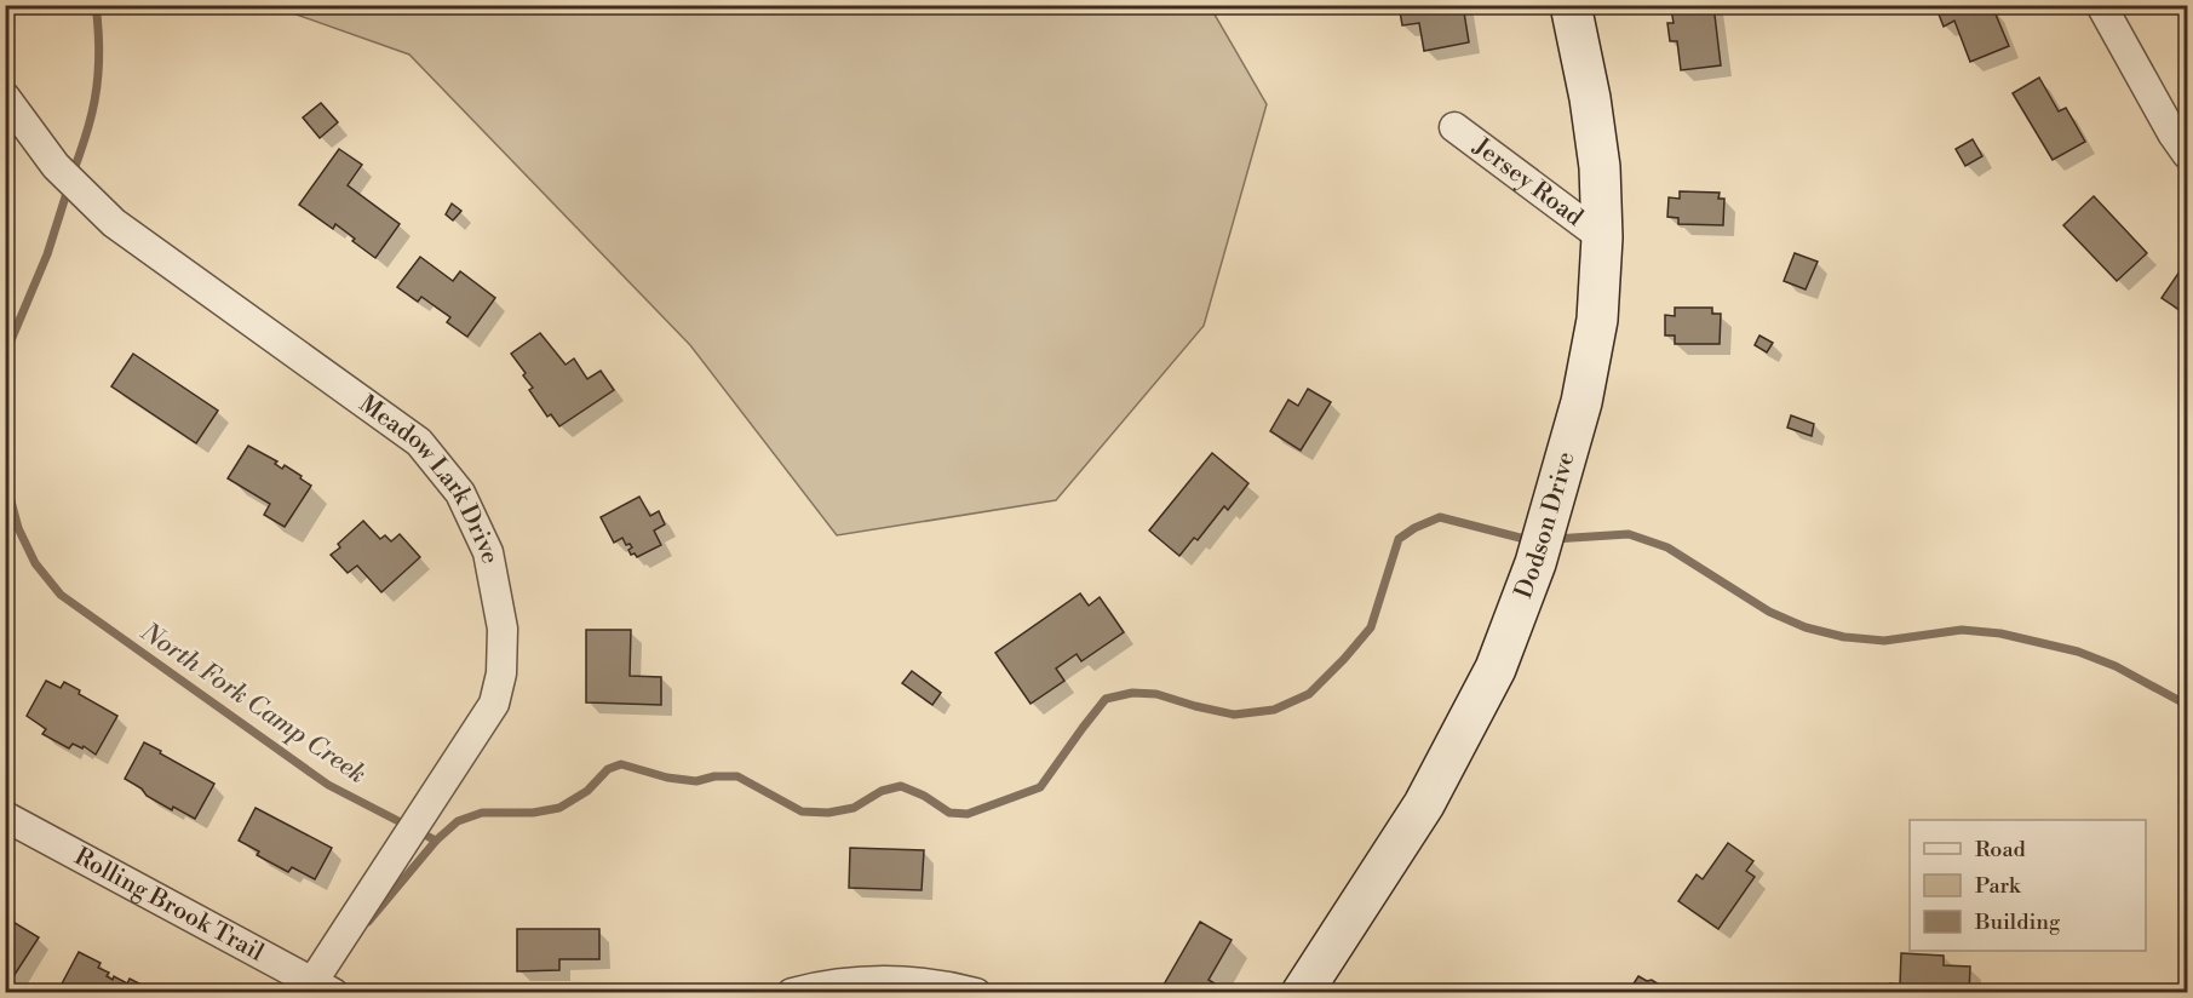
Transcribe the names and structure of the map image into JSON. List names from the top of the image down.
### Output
{
  "streets": {
    "street": [
      "Jersey Road",
      "Meadow Lark Drive",
      "Dodson Drive",
      "Rolling Brook Trail"
    ]
  },
  "crossings": [
    ["Jersey Road", "Dodson Drive"],
    ["Meadow Lark Drive", "Rolling Brook Trail"]
  ],
  "water": ["North Fork Camp Creek"],
  "legend": ["Road", "Park", "Building"]
}
